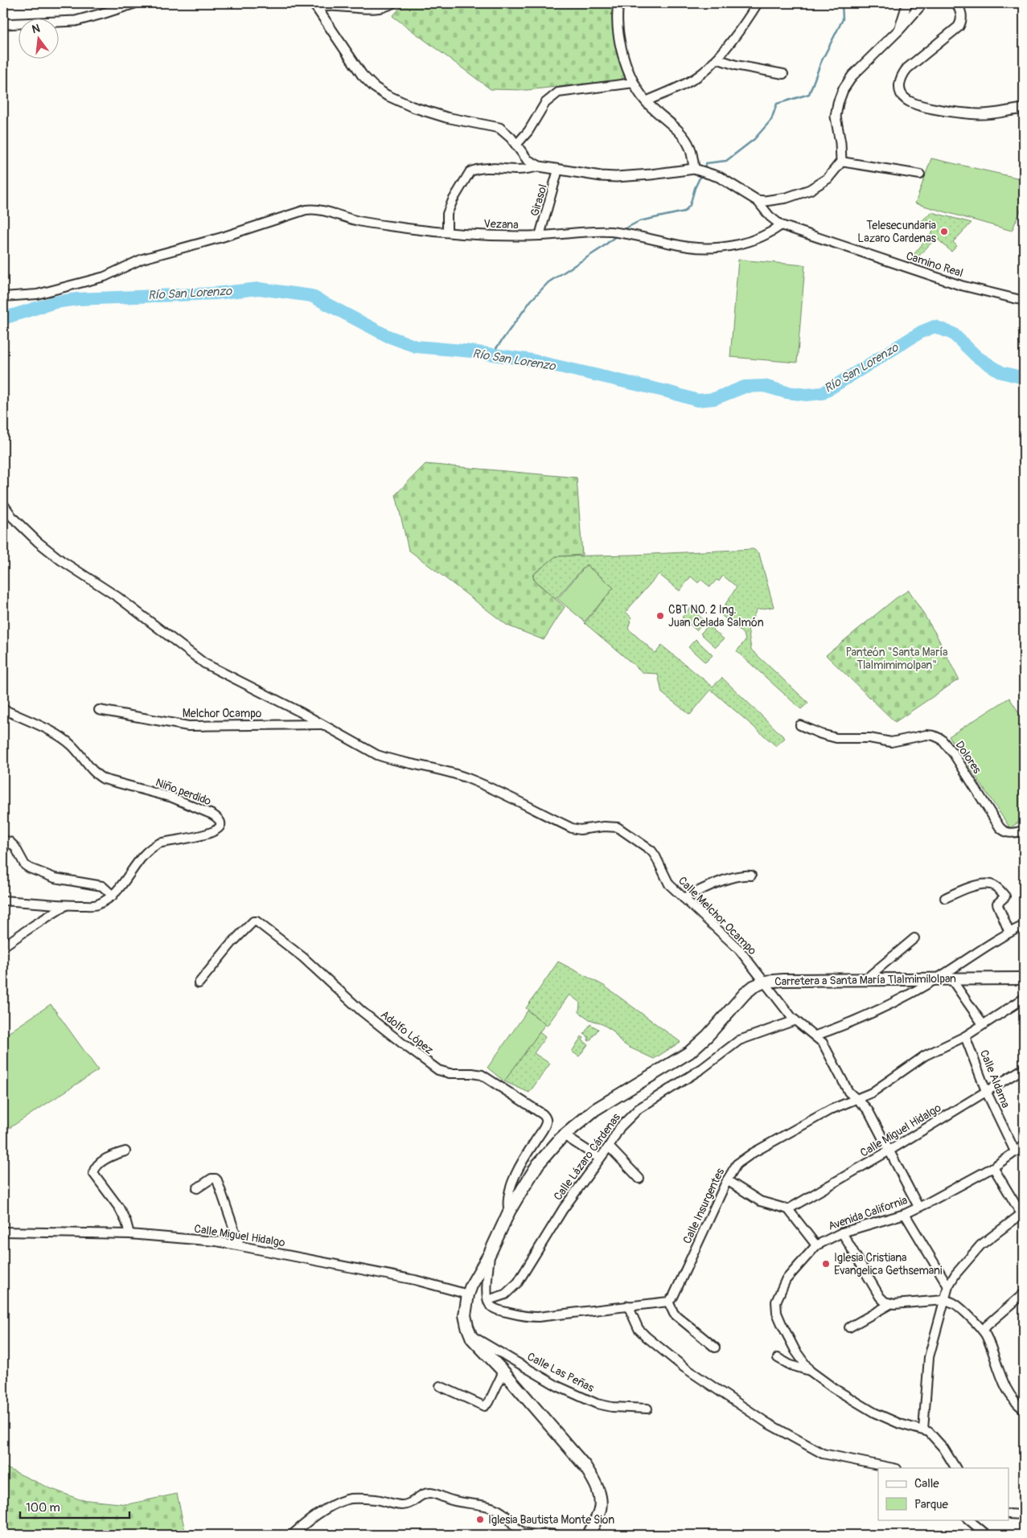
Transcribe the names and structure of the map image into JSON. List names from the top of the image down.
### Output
{
  "streets": {
    "main road": ["Carretera a Santa María Tlalmimilolpan"],
    "street": [
      "Girasol",
      "Vezana",
      "Camino Real",
      "Melchor Ocampo",
      "Dolores",
      "Niño perdido",
      "Calle Melchor Ocampo",
      "Adolfo López",
      "Calle Aldama",
      "Calle Miguel Hidalgo",
      "Calle Lázaro Cárdenas",
      "Calle Insurgentes",
      "Avenida California",
      "Calle Las Peñas"
    ]
  },
  "crossings": [
    ["Girasol", "Vezana"],
    ["Vezana", "Camino Real"],
    ["Melchor Ocampo", "Calle Melchor Ocampo"],
    ["Calle Melchor Ocampo", "Carretera a Santa María Tlalmimilolpan"],
    ["Calle Melchor Ocampo", "Calle Miguel Hidalgo"],
    ["Calle Melchor Ocampo", "Calle Lázaro Cárdenas"],
    ["Calle Melchor Ocampo", "Calle Insurgentes"],
    ["Calle Melchor Ocampo", "Avenida California"],
    ["Carretera a Santa María Tlalmimilolpan", "Adolfo López"],
    ["Carretera a Santa María Tlalmimilolpan", "Calle Miguel Hidalgo"],
    ["Carretera a Santa María Tlalmimilolpan", "Calle Las Peñas"],
    ["Calle Aldama", "Calle Miguel Hidalgo"],
    ["Calle Aldama", "Calle Insurgentes"],
    ["Calle Aldama", "Avenida California"]
  ],
  "water": ["Río San Lorenzo"],
  "parks": ["Panteón \"Santa María Tlalmimimolpan\""],
  "places": [
    "Telesecundaria Lazaro Cardenas",
    "CBT NO. 2 Ing. Juan Celada Salmón",
    "Iglesia Cristiana Evangelica Gethsemani",
    "Iglesia Bautista Monte Sion"
  ],
  "legend": ["Calle", "Parque"],
  "scale_bar": "100 m",
  "north": "top"
}
